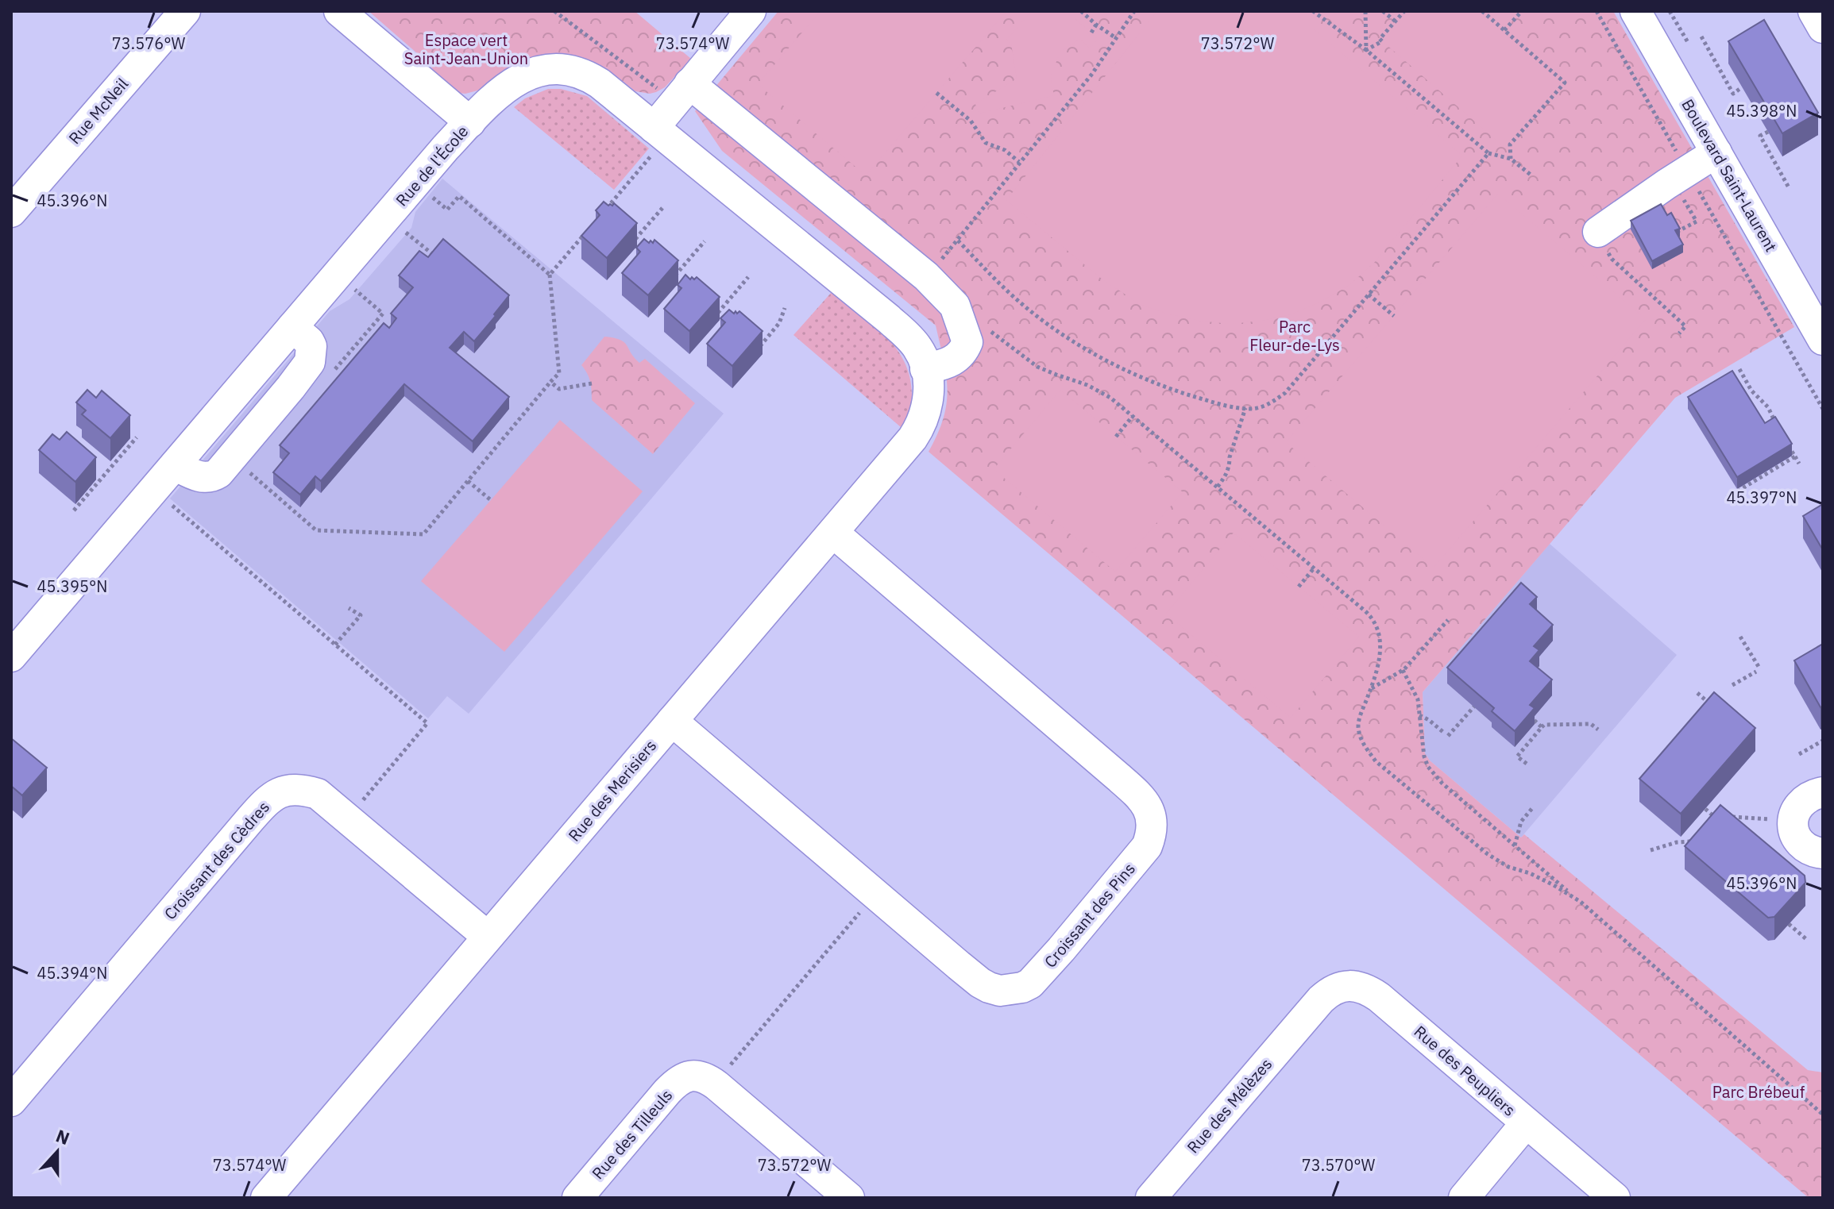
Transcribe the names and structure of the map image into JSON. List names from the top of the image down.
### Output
{
  "streets": {
    "street": [
      "Rue McNeil",
      "Rue de l'École",
      "Boulevard Saint-Laurent",
      "Rue des Merisiers",
      "Croissant des Cèdres",
      "Croissant des Pins",
      "Rue des Peupliers",
      "Rue des Mélèzes",
      "Rue des Tilleuls"
    ]
  },
  "crossings": [
    ["Rue de l'École", "Rue des Merisiers"],
    ["Rue des Merisiers", "Croissant des Cèdres"],
    ["Rue des Merisiers", "Croissant des Pins"],
    ["Rue des Peupliers", "Rue des Mélèzes"]
  ],
  "parks": ["Espace vert Saint-Jean-Union", "Parc Fleur-de-Lys", "Parc Brébeuf"],
  "north": "top",
  "coordinates": [
    "73.576°W",
    "73.574°W",
    "73.572°W",
    "45.398°N",
    "45.396°N",
    "45.397°N",
    "45.395°N",
    "45.394°N",
    "73.570°W"
  ]
}
